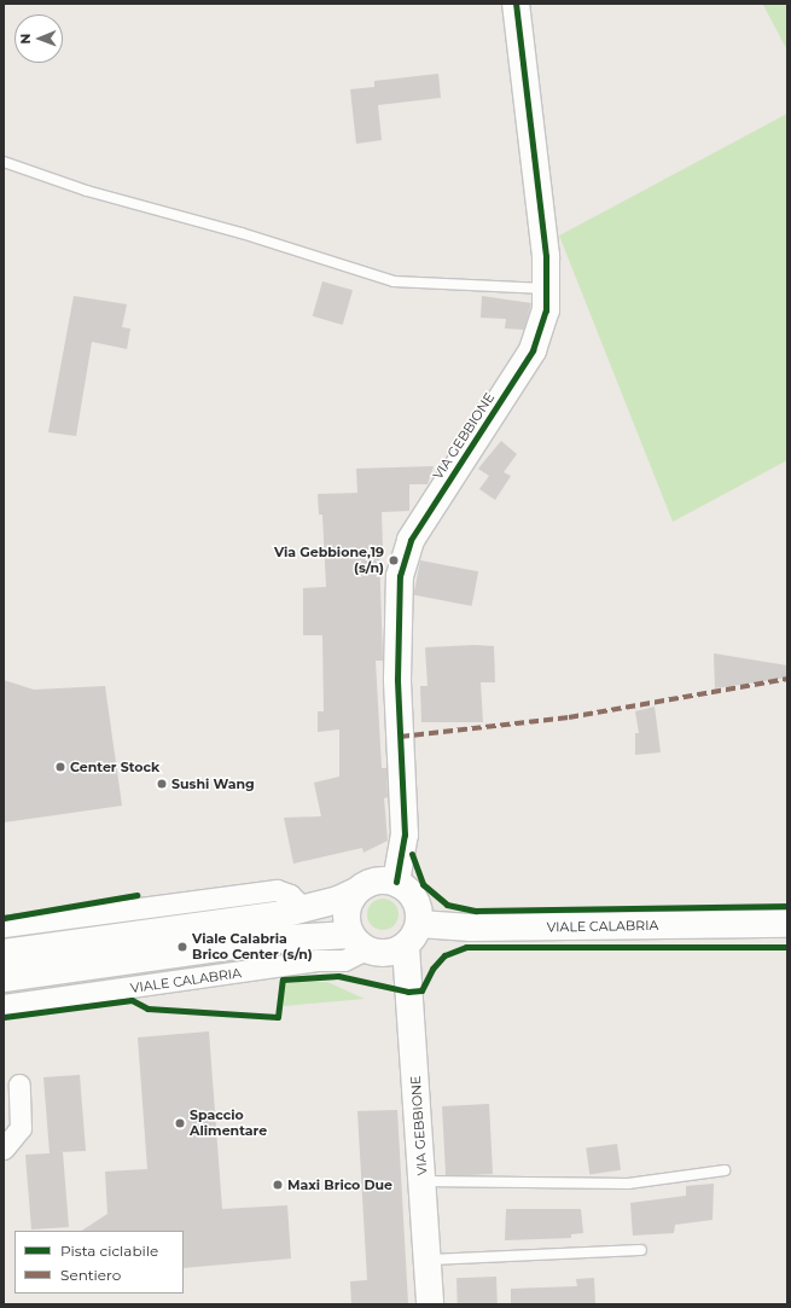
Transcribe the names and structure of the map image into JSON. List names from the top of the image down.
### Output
{
  "streets": {
    "main road": ["VIA GEBBIONE", "VIALE CALABRIA"]
  },
  "crossings": [
    ["VIA GEBBIONE", "VIALE CALABRIA"]
  ],
  "places": [
    "Via Gebbione,19 (s/n)",
    "Center Stock",
    "Sushi Wang",
    "Viale Calabria Brico Center (s/n)",
    "Spaccio Alimentare",
    "Maxi Brico Due"
  ],
  "legend": ["Pista ciclabile", "Sentiero"],
  "north": "left"
}
